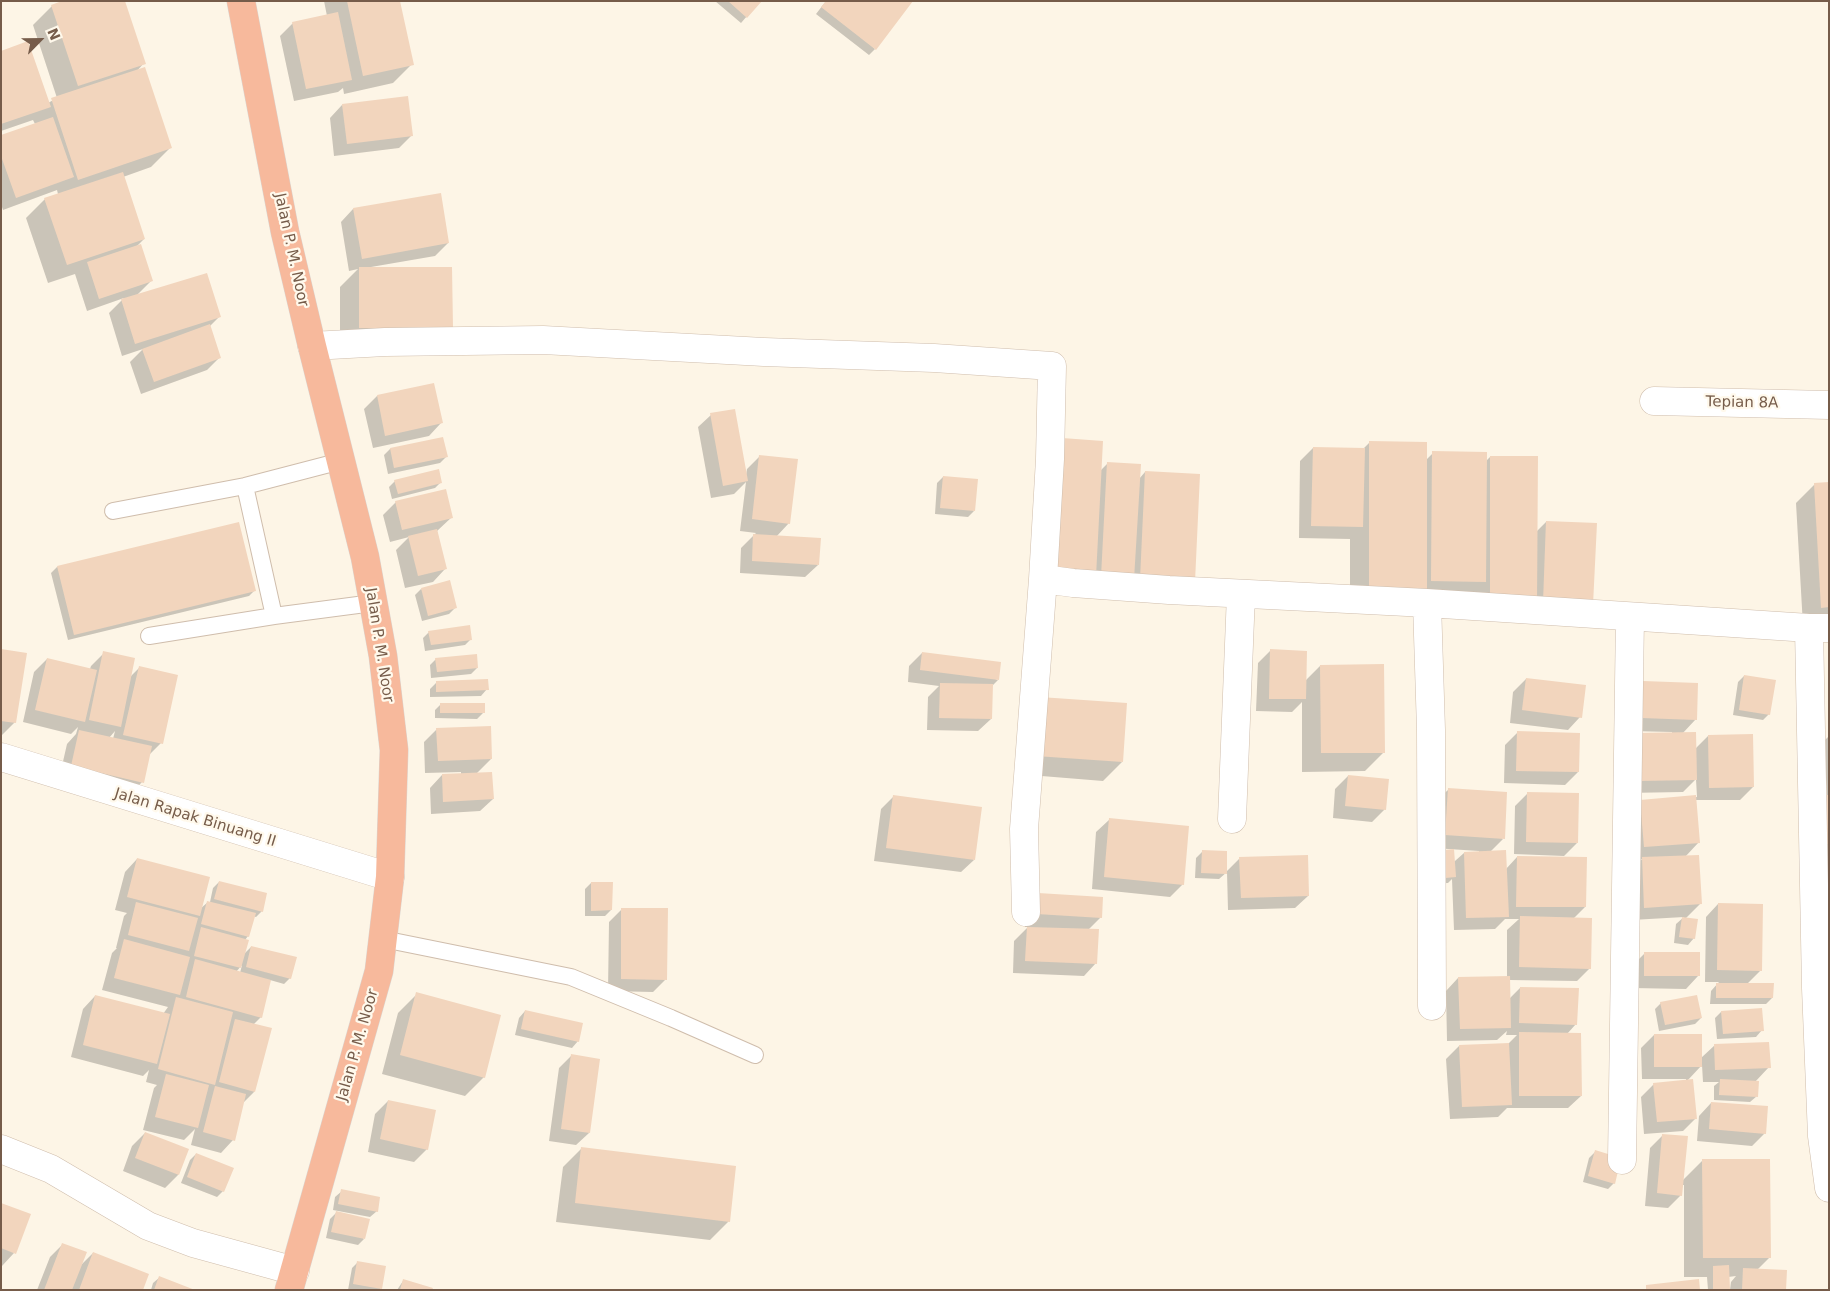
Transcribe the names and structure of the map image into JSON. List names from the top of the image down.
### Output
{
  "streets": {
    "highway": ["Jalan P. M. Noor"],
    "street": ["Tepian 8A", "Jalan Rapak Binuang II"]
  },
  "crossings": [
    ["Jalan P. M. Noor", "Jalan Rapak Binuang II"]
  ],
  "north": "top right"
}
